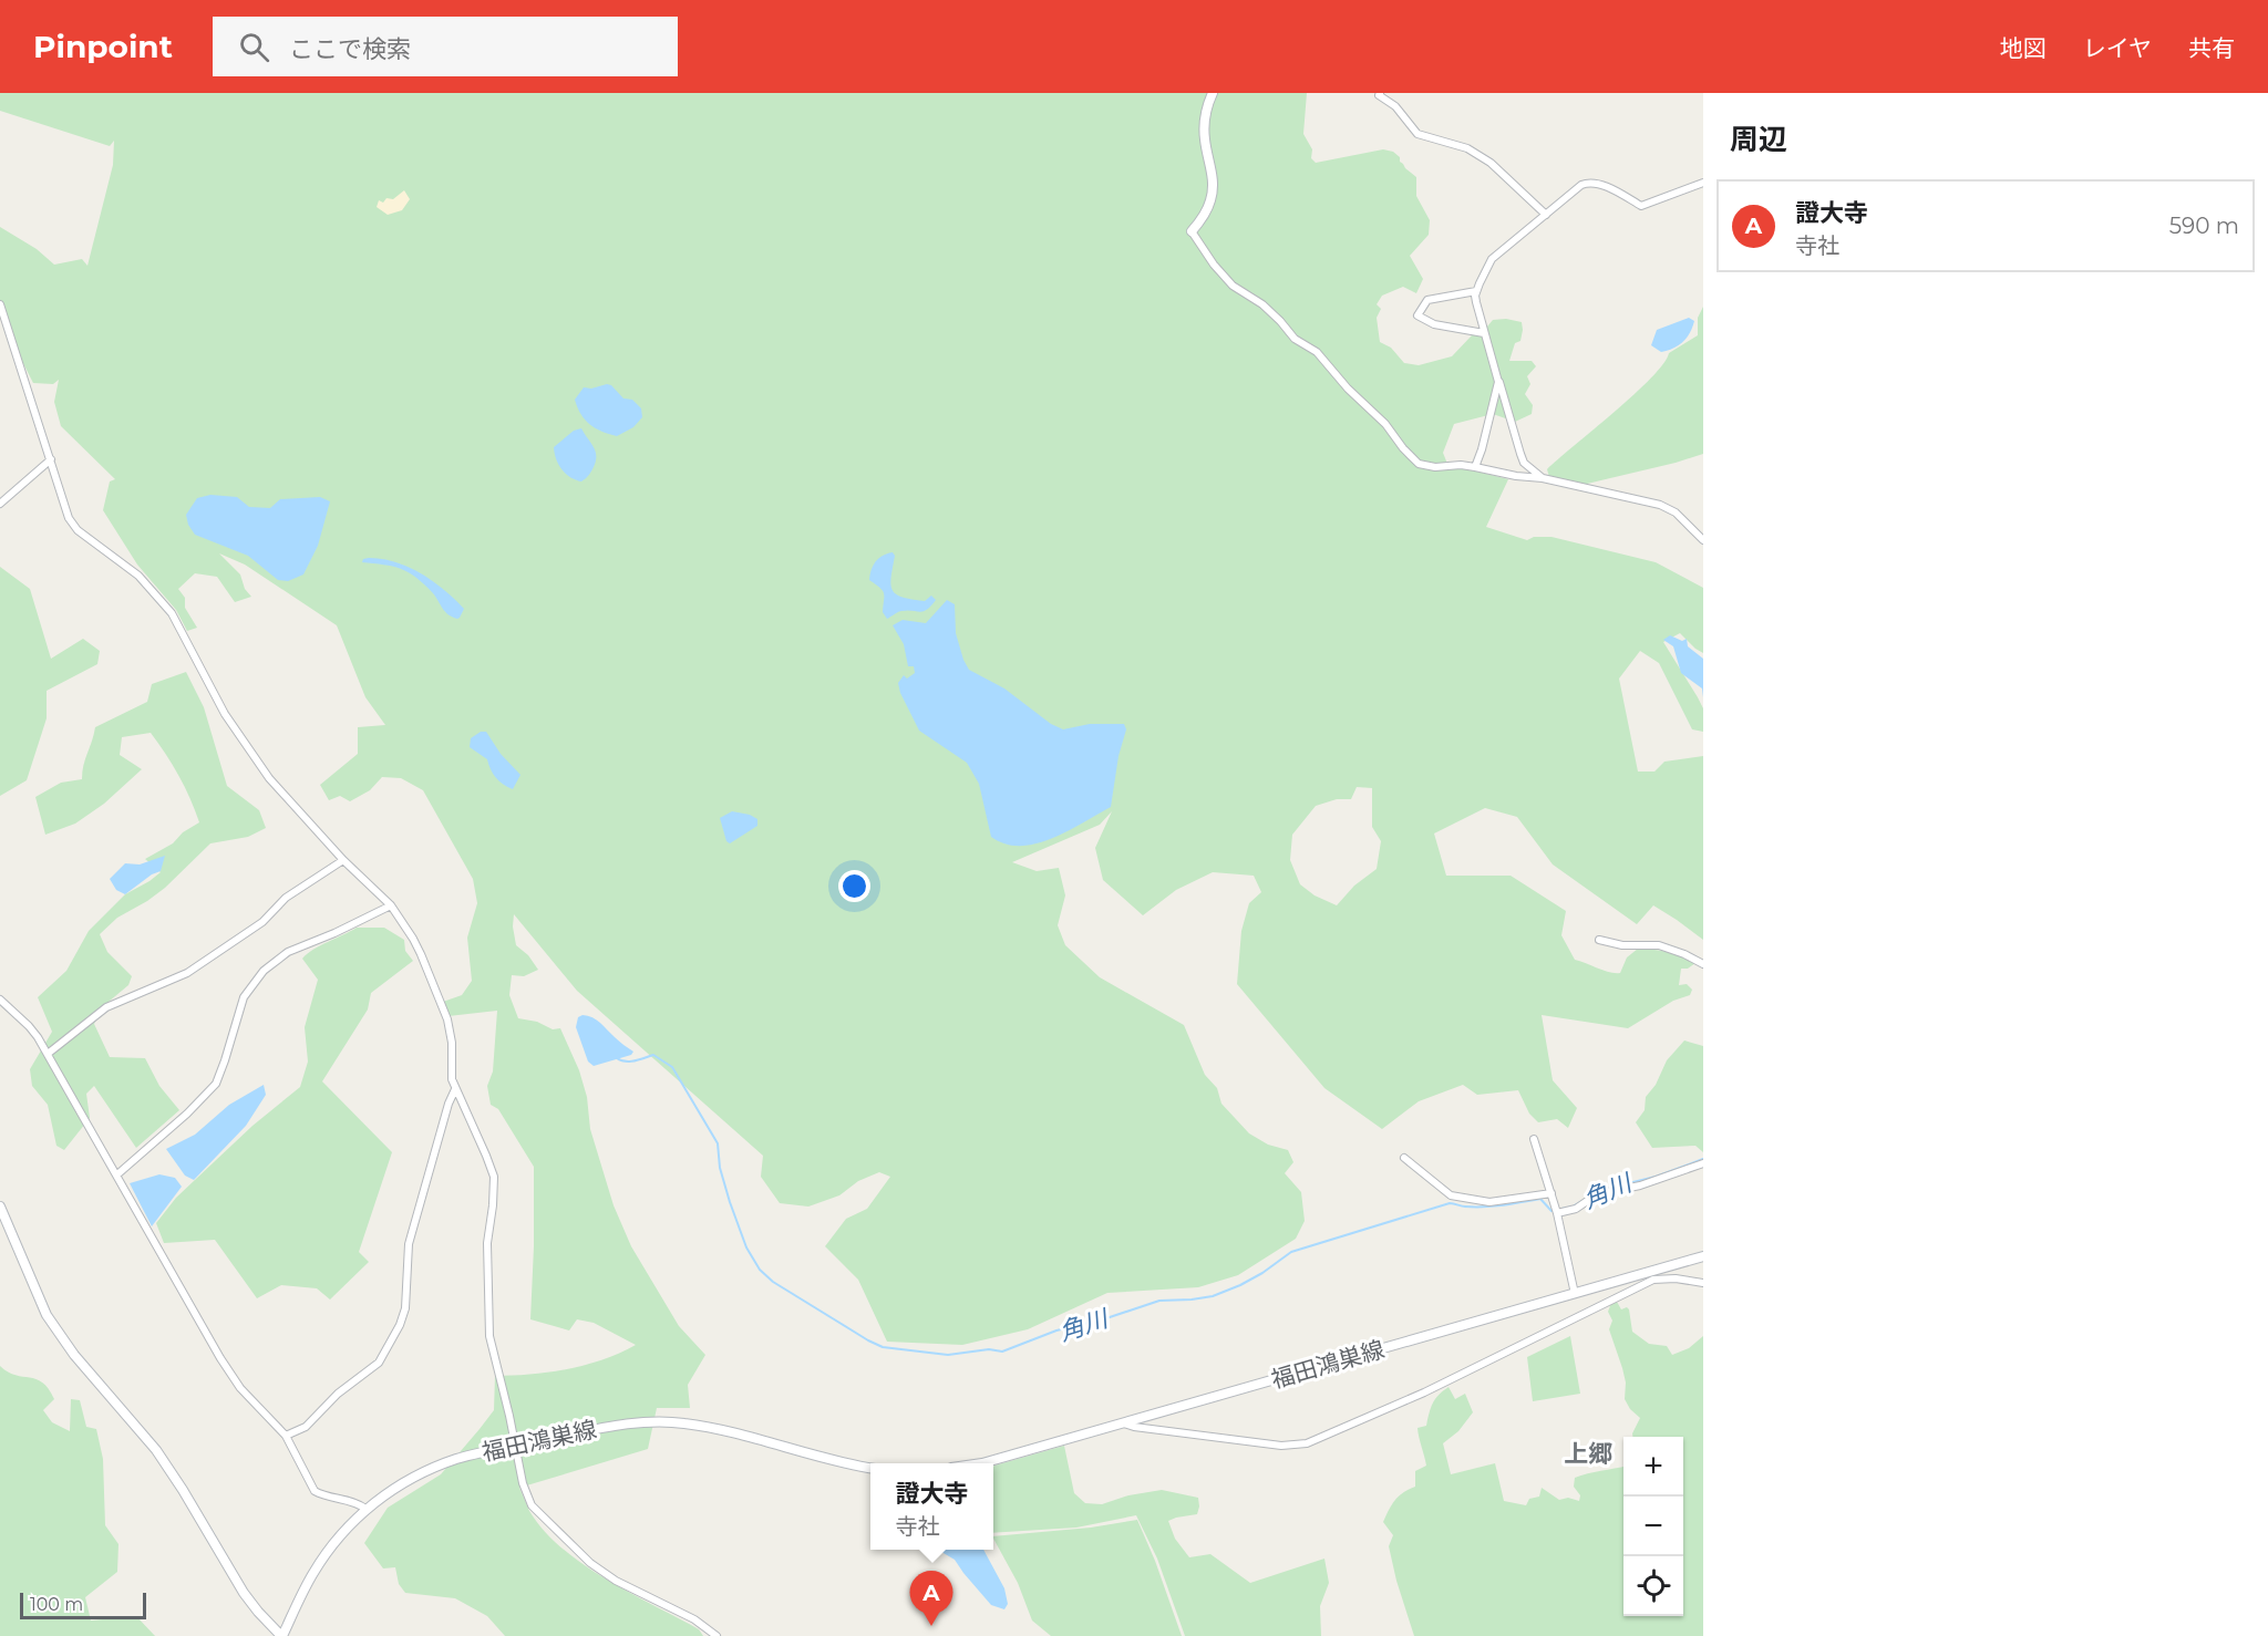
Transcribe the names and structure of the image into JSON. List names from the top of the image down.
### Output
{
  "streets": {
    "main road": ["福田鴻巣線"]
  },
  "districts": ["上郷"],
  "water": ["角川"],
  "scale_bar": "100 m",
  "page": {
    "header": "Pinpoint",
    "search": "ここで検索",
    "nav": ["地図", "レイヤ", "共有"],
    "heading": "周辺",
    "list": [
      {
        "mark": "A",
        "name": "證大寺",
        "note": "寺社",
        "value": "590 m"
      }
    ],
    "map_buttons": ["+", "−"],
    "popup": ["證大寺", "寺社"],
    "pins": "A",
    "scale": "100 m"
  }
}
